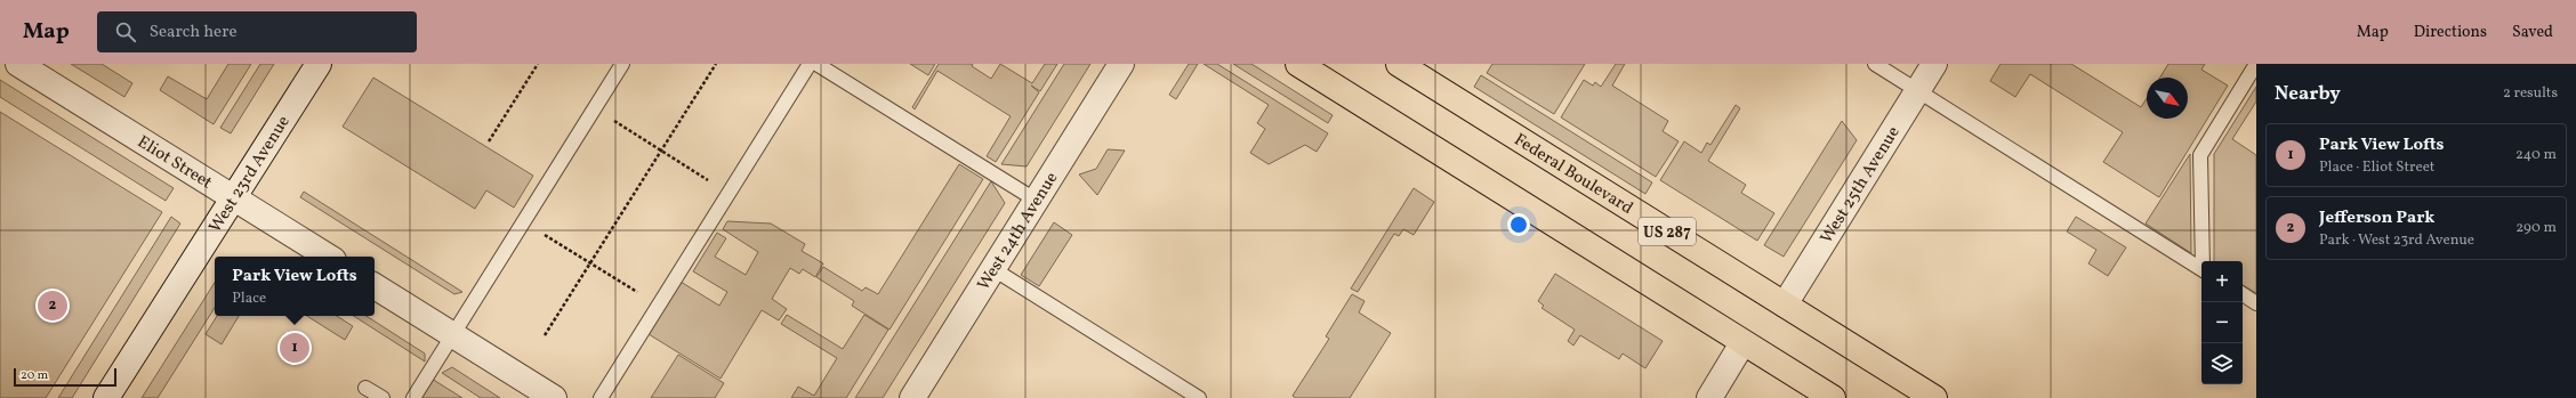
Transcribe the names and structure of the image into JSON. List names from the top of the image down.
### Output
{
  "streets": {
    "main road": ["Federal Boulevard", "US 287"],
    "street": [
      "Eliot Street",
      "West 23rd Avenue",
      "West 25th Avenue",
      "West 24th Avenue"
    ]
  },
  "crossings": [
    ["Eliot Street", "West 23rd Avenue"],
    ["Federal Boulevard", "West 25th Avenue"]
  ],
  "scale_bar": "20 m",
  "north": "bottom right",
  "page": {
    "header": "Map",
    "search": "Search here",
    "nav": ["Map", "Directions", "Saved"],
    "heading": ["Nearby", "2 results"],
    "list": [
      {
        "mark": "1",
        "name": "Park View Lofts",
        "note": "Place · Eliot Street",
        "value": "240 m"
      },
      {
        "mark": "2",
        "name": "Jefferson Park",
        "note": "Park · West 23rd Avenue",
        "value": "290 m"
      }
    ],
    "popup": ["Park View Lofts", "Place"],
    "map_buttons": ["+", "−"],
    "pins": ["2", "1"],
    "scale": "20 m"
  }
}
